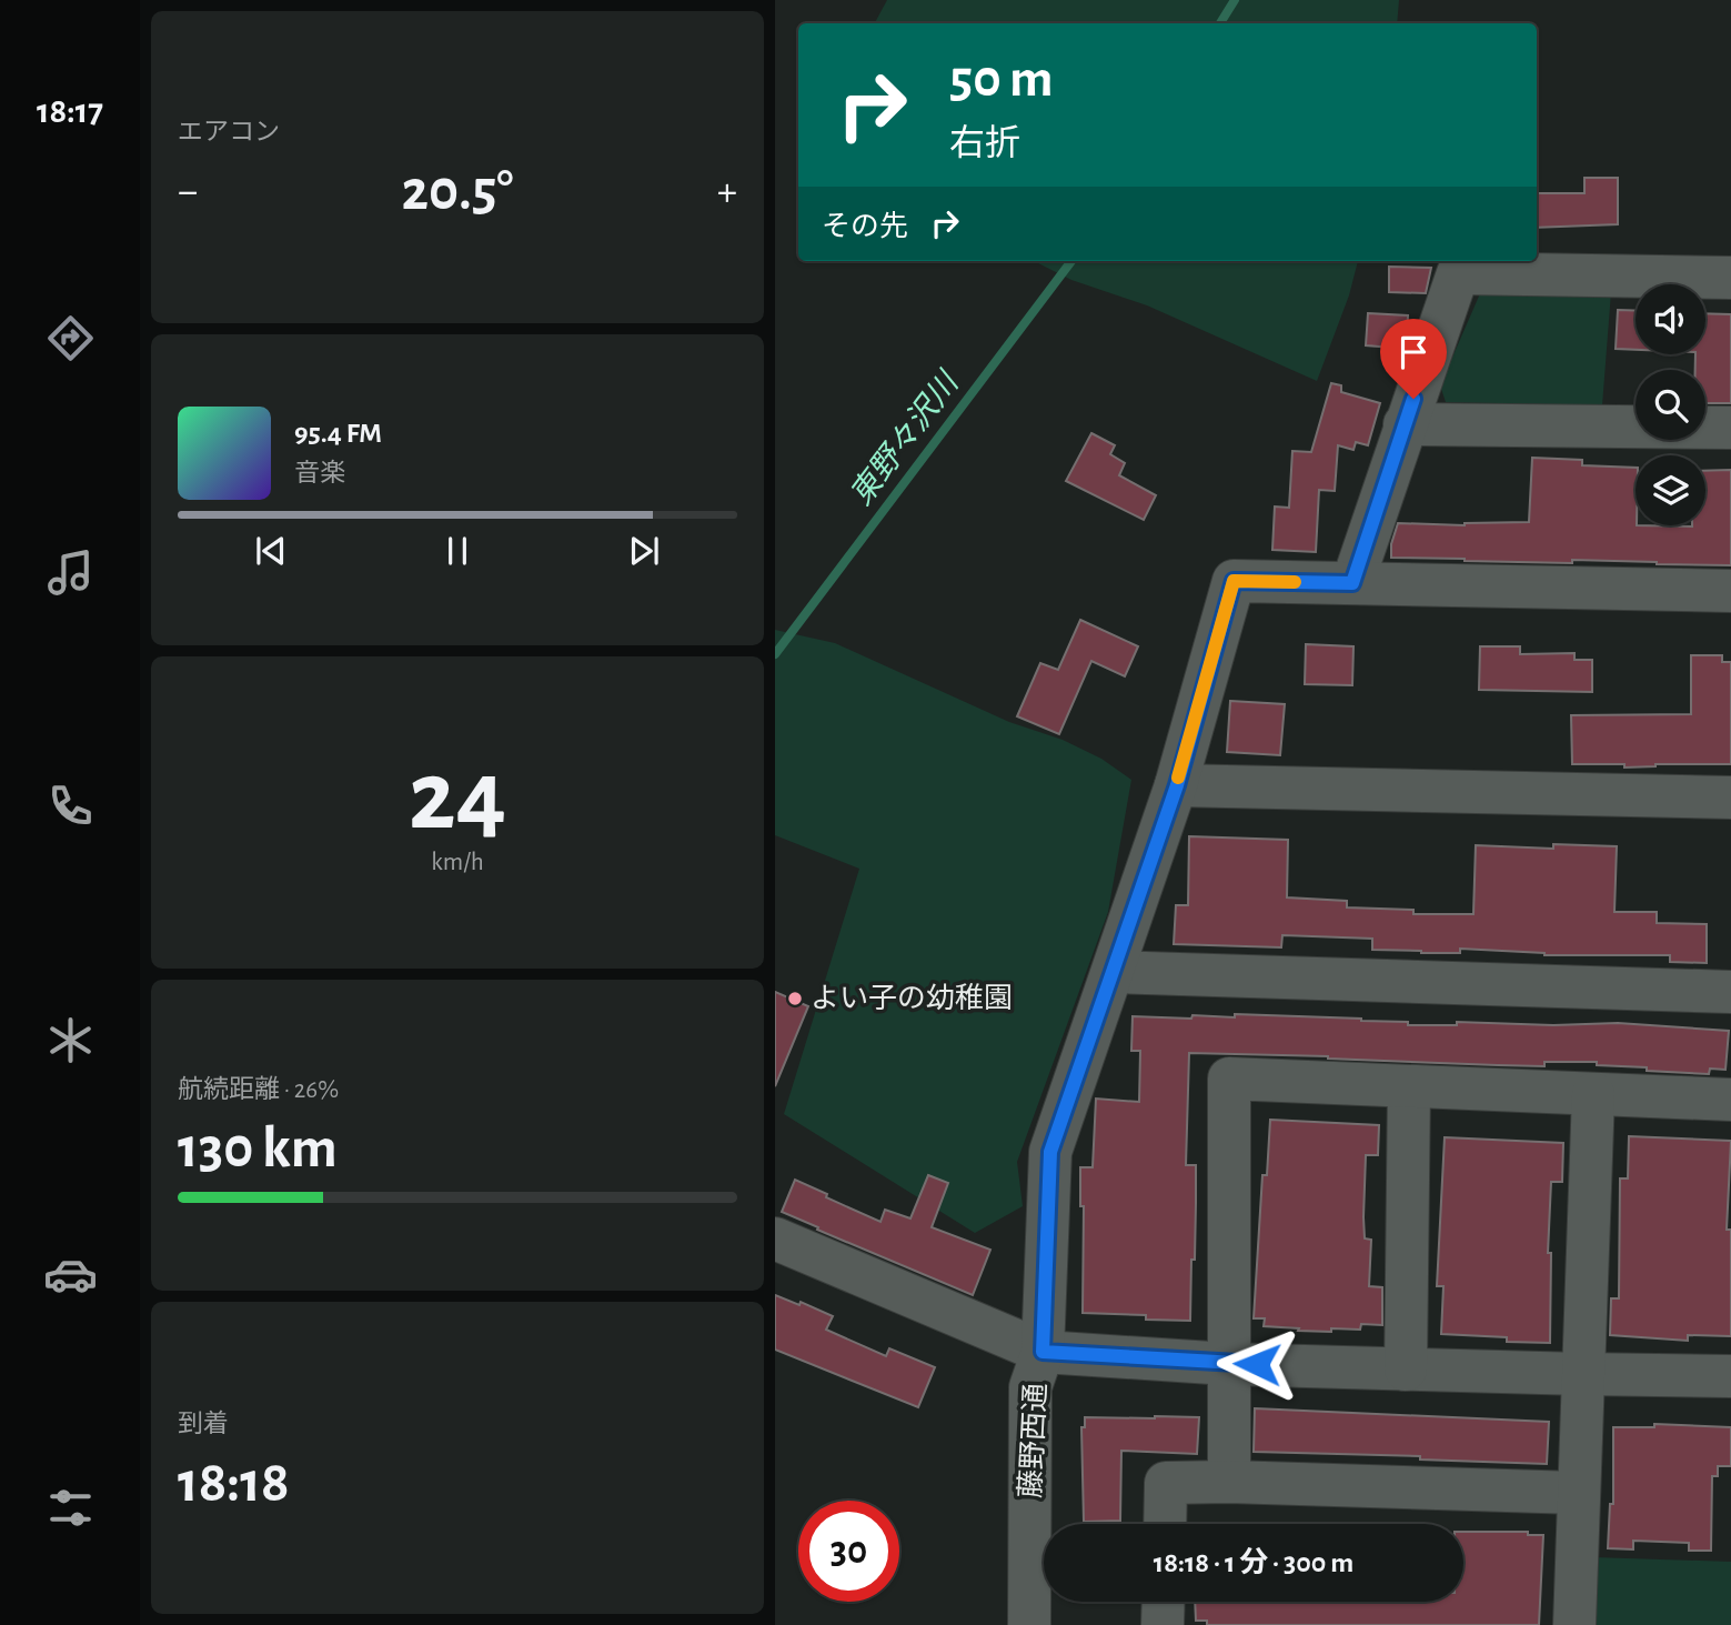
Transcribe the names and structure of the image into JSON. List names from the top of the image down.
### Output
{
  "streets": {
    "street": ["藤野西通"]
  },
  "water": ["東野々沢川"],
  "places": ["よい子の幼稚園"],
  "page": {
    "tabs": "18:17",
    "tile": [
      "エアコン",
      ["24", "km/h"],
      ["航続距離 · 26%", "130 km"],
      ["到着", "18:18"]
    ],
    "turn": ["50 m", "右折"],
    "heat": ["−", "20.5°", "+"],
    "then": "その先",
    "song": ["95.4 FM", "音楽"],
    "limit": "30",
    "trip": "18:18 · 1 分 · 300 m"
  }
}
